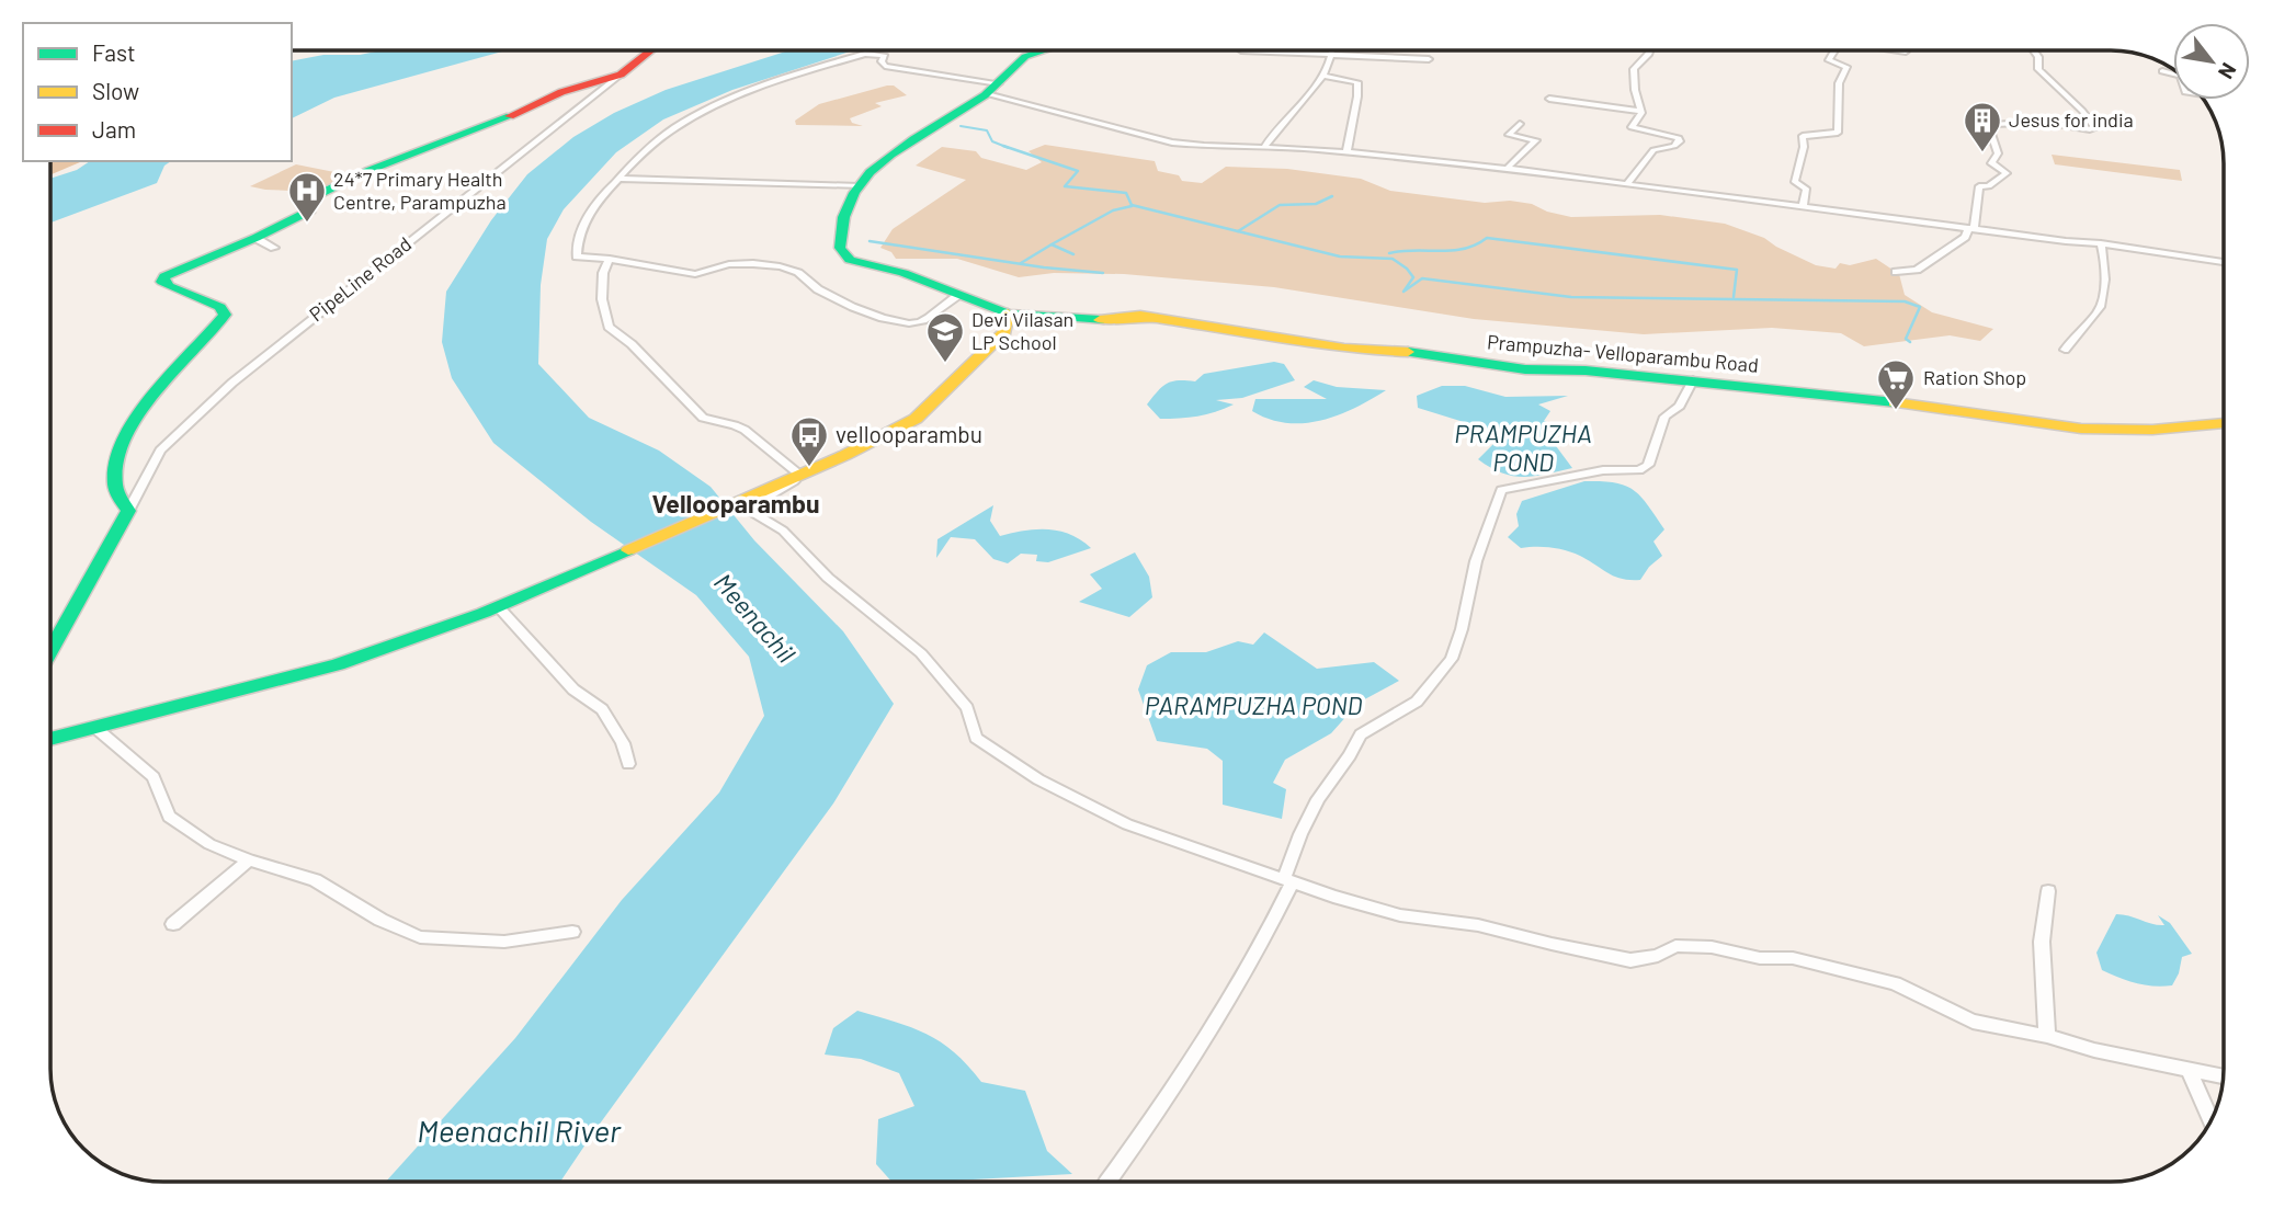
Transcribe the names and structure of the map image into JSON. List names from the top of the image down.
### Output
{
  "streets": {
    "main road": ["Prampuzha- Velloparambu Road"],
    "street": ["PipeLine Road"]
  },
  "districts": ["Vellooparambu"],
  "water": [
    "PRAMPUZHA POND",
    "Meenachil",
    "PARAMPUZHA POND",
    "Meenachil River"
  ],
  "places": {
    "building": ["Jesus for india"],
    "hospital": ["24*7 Primary Health Centre, Parampuzha"],
    "school or university": ["Devi Vilasan LP School"],
    "supermarket": ["Ration Shop"],
    "bus stop": ["vellooparambu"]
  },
  "legend": ["Fast", "Slow", "Jam"],
  "north": "bottom right"
}
